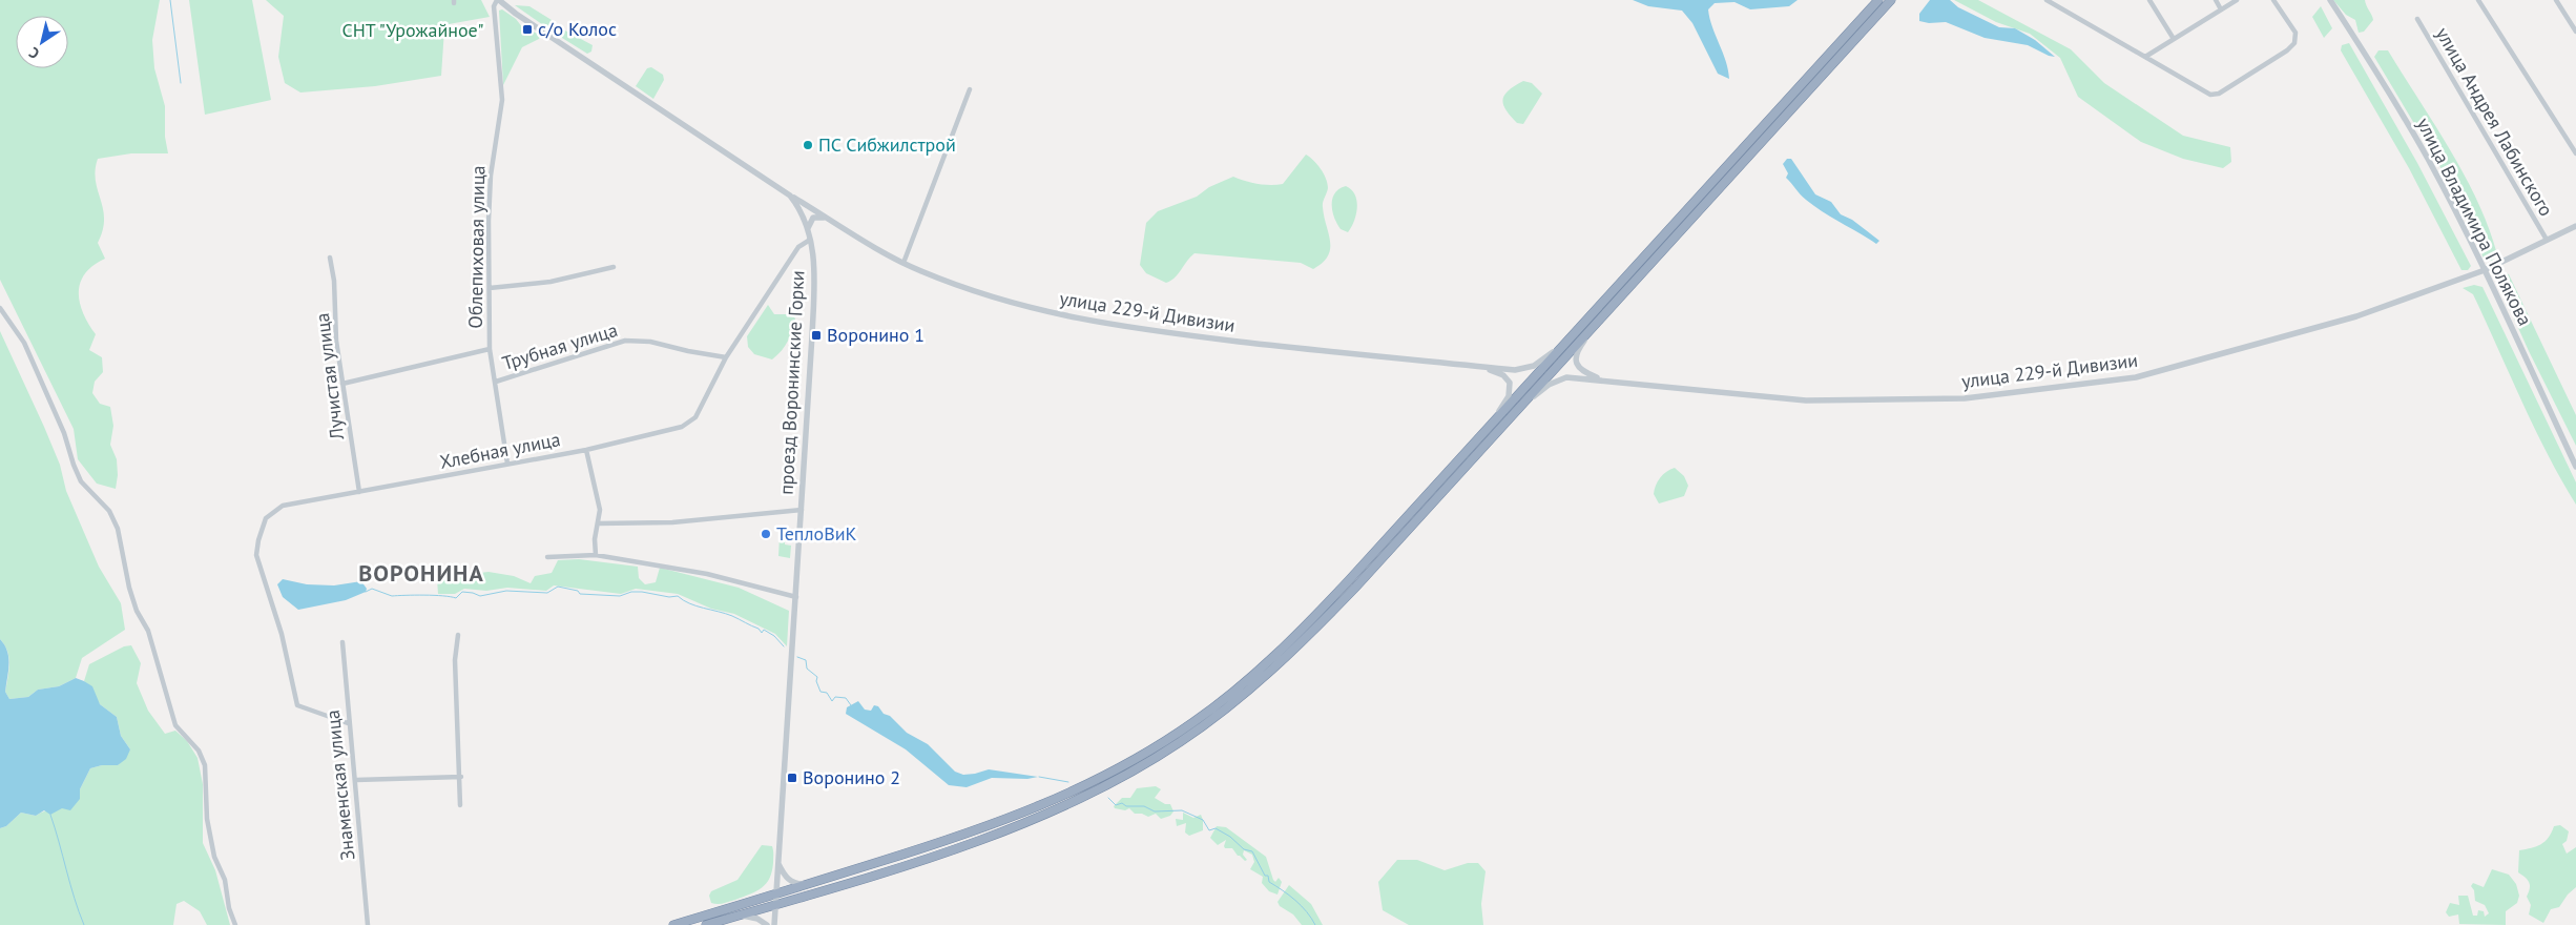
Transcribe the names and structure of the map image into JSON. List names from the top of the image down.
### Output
{
  "streets": {
    "street": [
      "улица Андрея Лабинского",
      "улица Владимира Полякова",
      "Облепиховая улица",
      "улица 229-й Дивизии",
      "Трубная улица",
      "Лучистая улица",
      "проезд Воронинские Горки",
      "Хлебная улица",
      "Знаменская улица"
    ]
  },
  "crossings": [
    ["улица Андрея Лабинского", "улица 229-й Дивизии"],
    ["улица Владимира Полякова", "улица 229-й Дивизии"],
    ["Облепиховая улица", "Трубная улица"],
    ["Облепиховая улица", "проезд Воронинские Горки"],
    ["Облепиховая улица", "Хлебная улица"],
    ["улица 229-й Дивизии", "проезд Воронинские Горки"],
    ["Трубная улица", "Лучистая улица"],
    ["Трубная улица", "Хлебная улица"],
    ["Лучистая улица", "Хлебная улица"],
    ["проезд Воронинские Горки", "Хлебная улица"],
    ["Хлебная улица", "Знаменская улица"]
  ],
  "districts": ["ВОРОНИНА"],
  "parks": ["СНТ \"Урожайное\""],
  "places": {
    "transit": ["с/о Колос", "Воронино 1", "Воронино 2"],
    "other": ["ПС Сибжилстрой", "ТеплоВиК"]
  },
  "north": "bottom left"
}
